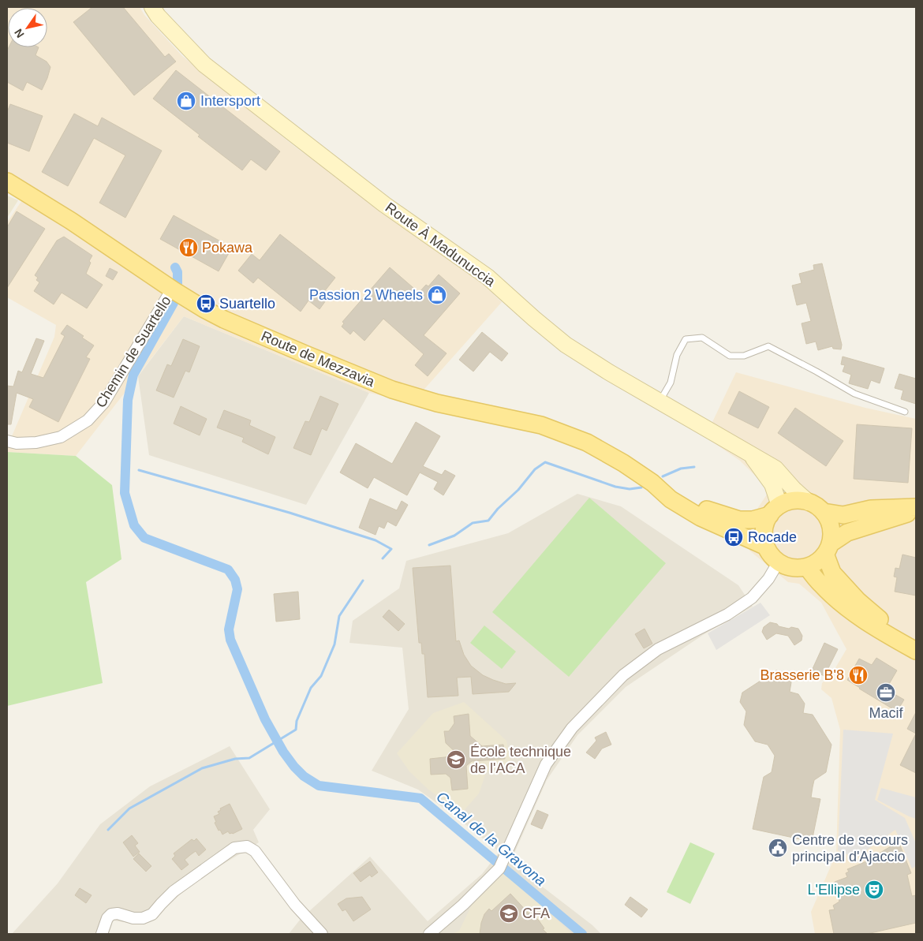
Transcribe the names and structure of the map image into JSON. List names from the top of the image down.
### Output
{
  "streets": {
    "main road": ["Route À Madunuccia", "Route de Mezzavia"],
    "street": ["Chemin de Suartello"]
  },
  "crossings": [
    ["Route À Madunuccia", "Route de Mezzavia"],
    ["Chemin de Suartello", "Route de Mezzavia"]
  ],
  "water": ["Canal de la Gravona"],
  "places": {
    "shop": ["Intersport", "Passion 2 Wheels"],
    "restaurant": ["Pokawa", "Brasserie B'8"],
    "bus stop": ["Suartello", "Rocade"],
    "office": ["Macif"],
    "school or university": ["École technique de l'ACA", "CFA"],
    "public building": ["Centre de secours principal d'Ajaccio"],
    "theatre": ["L'Ellipse"]
  },
  "north": "bottom left"
}
